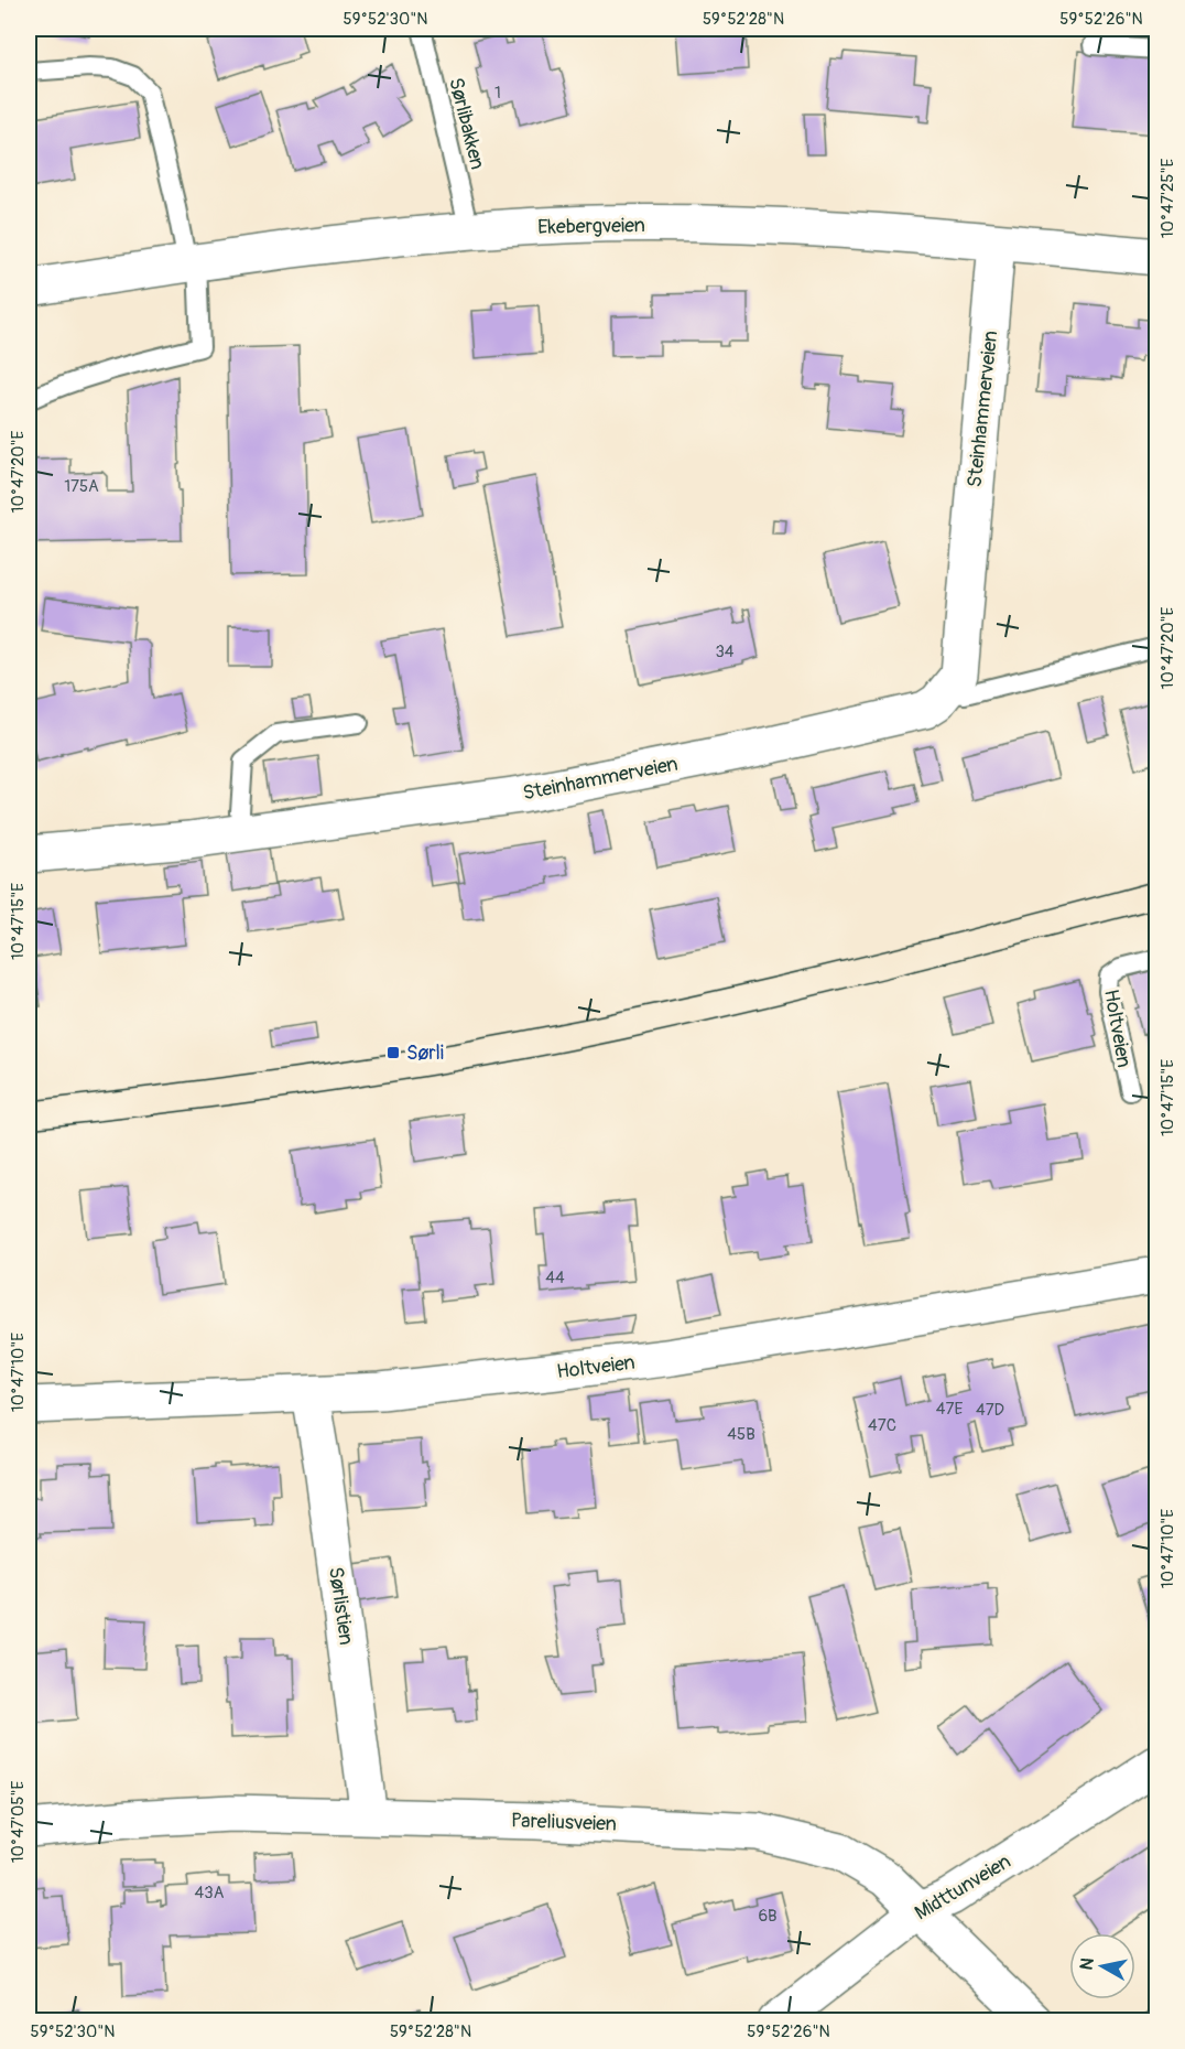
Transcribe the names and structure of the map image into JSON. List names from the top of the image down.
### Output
{
  "streets": {
    "street": [
      "Ekebergveien",
      "Steinhammerveien",
      "Holtveien",
      "Sørlistien",
      "Pareliusveien",
      "Midttunveien"
    ],
    "lane": ["Sørlibakken"]
  },
  "crossings": [
    ["Sørlibakken", "Ekebergveien"],
    ["Ekebergveien", "Steinhammerveien"],
    ["Holtveien", "Sørlistien"],
    ["Sørlistien", "Pareliusveien"],
    ["Pareliusveien", "Midttunveien"]
  ],
  "places": {
    "transit": ["Sørli"]
  },
  "house_numbers": [
    "1",
    "175A",
    "34",
    "44",
    "47E",
    "47D",
    "47C",
    "45B",
    "43A",
    "6B"
  ],
  "north": "left",
  "coordinates": [
    "59°52'30\"N",
    "59°52'28\"N",
    "59°52'26\"N",
    "10°47'25\"E",
    "10°47'20\"E",
    "10°47'15\"E",
    "10°47'10\"E",
    "10°47'05\"E"
  ]
}
